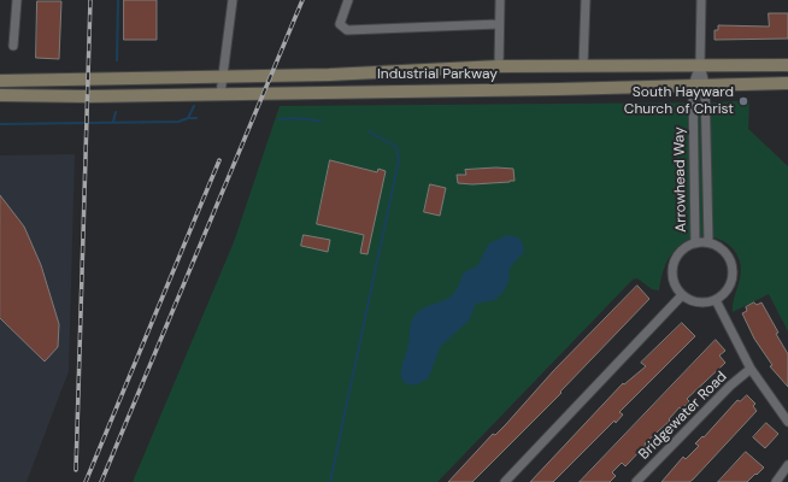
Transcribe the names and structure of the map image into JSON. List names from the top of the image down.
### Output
{
  "streets": {
    "main road": ["Industrial Parkway"],
    "street": ["Arrowhead Way", "Bridgewater Road"]
  },
  "crossings": [
    ["Industrial Parkway", "Arrowhead Way"]
  ],
  "places": ["South Hayward Church of Christ"]
}
